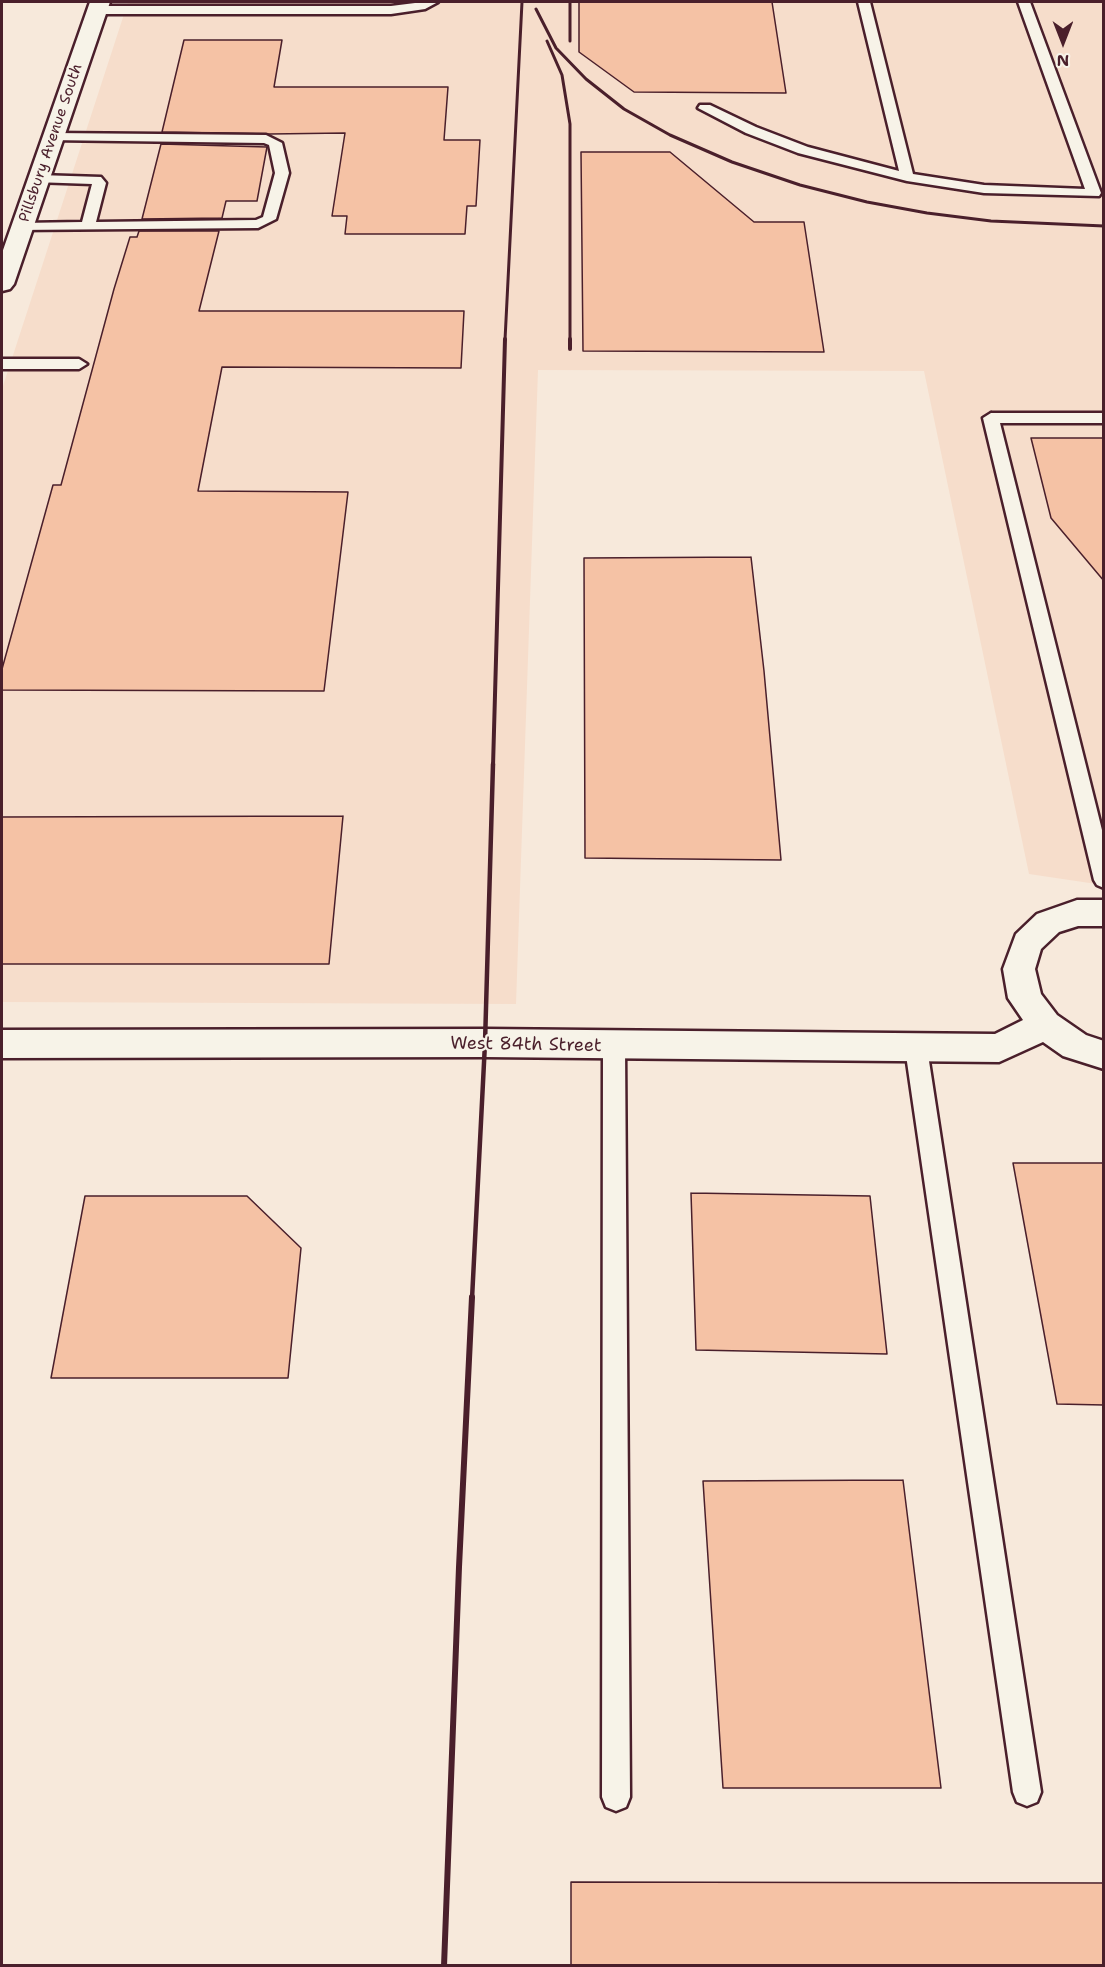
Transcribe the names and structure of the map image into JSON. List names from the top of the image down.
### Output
{
  "streets": {
    "street": ["Pillsbury Avenue South", "West 84th Street"]
  },
  "north": "bottom"
}
